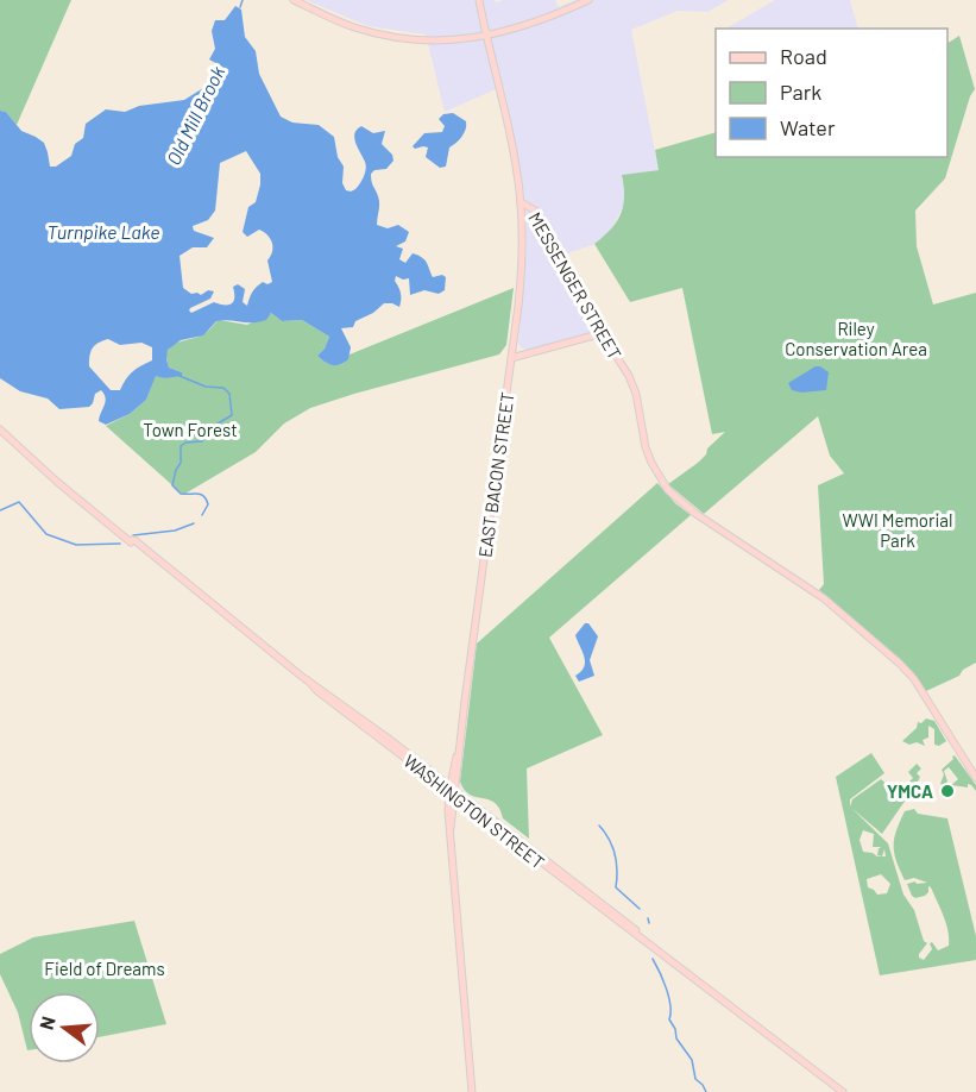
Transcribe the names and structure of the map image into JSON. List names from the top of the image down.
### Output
{
  "streets": {
    "main road": ["MESSENGER STREET", "EAST BACON STREET", "WASHINGTON STREET"]
  },
  "crossings": [
    ["MESSENGER STREET", "EAST BACON STREET"],
    ["EAST BACON STREET", "WASHINGTON STREET"]
  ],
  "water": ["Old Mill Brook", "Turnpike Lake"],
  "parks": [
    "Riley Conservation Area",
    "Town Forest",
    "WWI Memorial Park",
    "Field of Dreams"
  ],
  "places": ["YMCA"],
  "legend": ["Road", "Park", "Water"],
  "north": "left"
}
